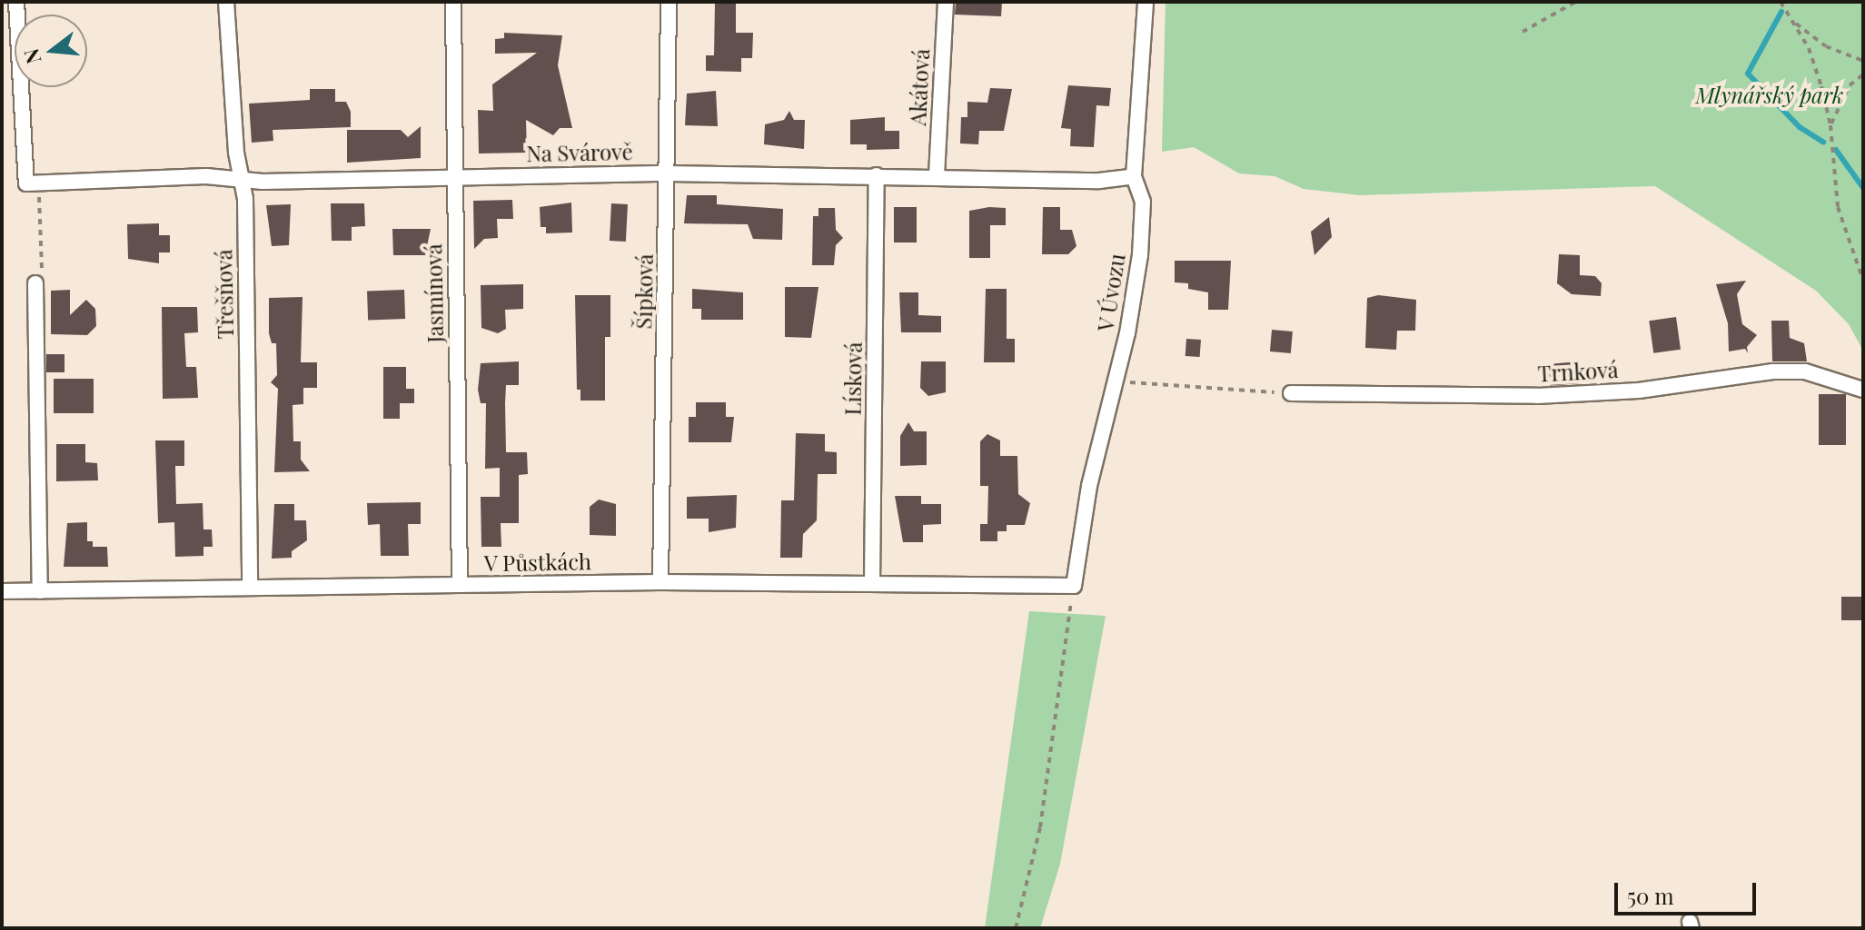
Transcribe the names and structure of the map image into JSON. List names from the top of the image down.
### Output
{
  "streets": {
    "street": [
      "Akátová",
      "Na Svárově",
      "Šípková",
      "V Úvozu",
      "Jasmínová",
      "Třešňová",
      "Trnková",
      "Lísková",
      "V Půstkách"
    ]
  },
  "crossings": [
    ["Akátová", "Na Svárově"],
    ["Na Svárově", "Šípková"],
    ["Na Svárově", "V Úvozu"],
    ["Na Svárově", "Jasmínová"],
    ["Na Svárově", "Třešňová"],
    ["Na Svárově", "Lísková"],
    ["Šípková", "V Půstkách"],
    ["V Úvozu", "V Půstkách"],
    ["Jasmínová", "V Půstkách"],
    ["Třešňová", "V Půstkách"],
    ["Lísková", "V Půstkách"]
  ],
  "parks": ["Mlynářský park"],
  "scale_bar": "50 m",
  "north": "left"
}
